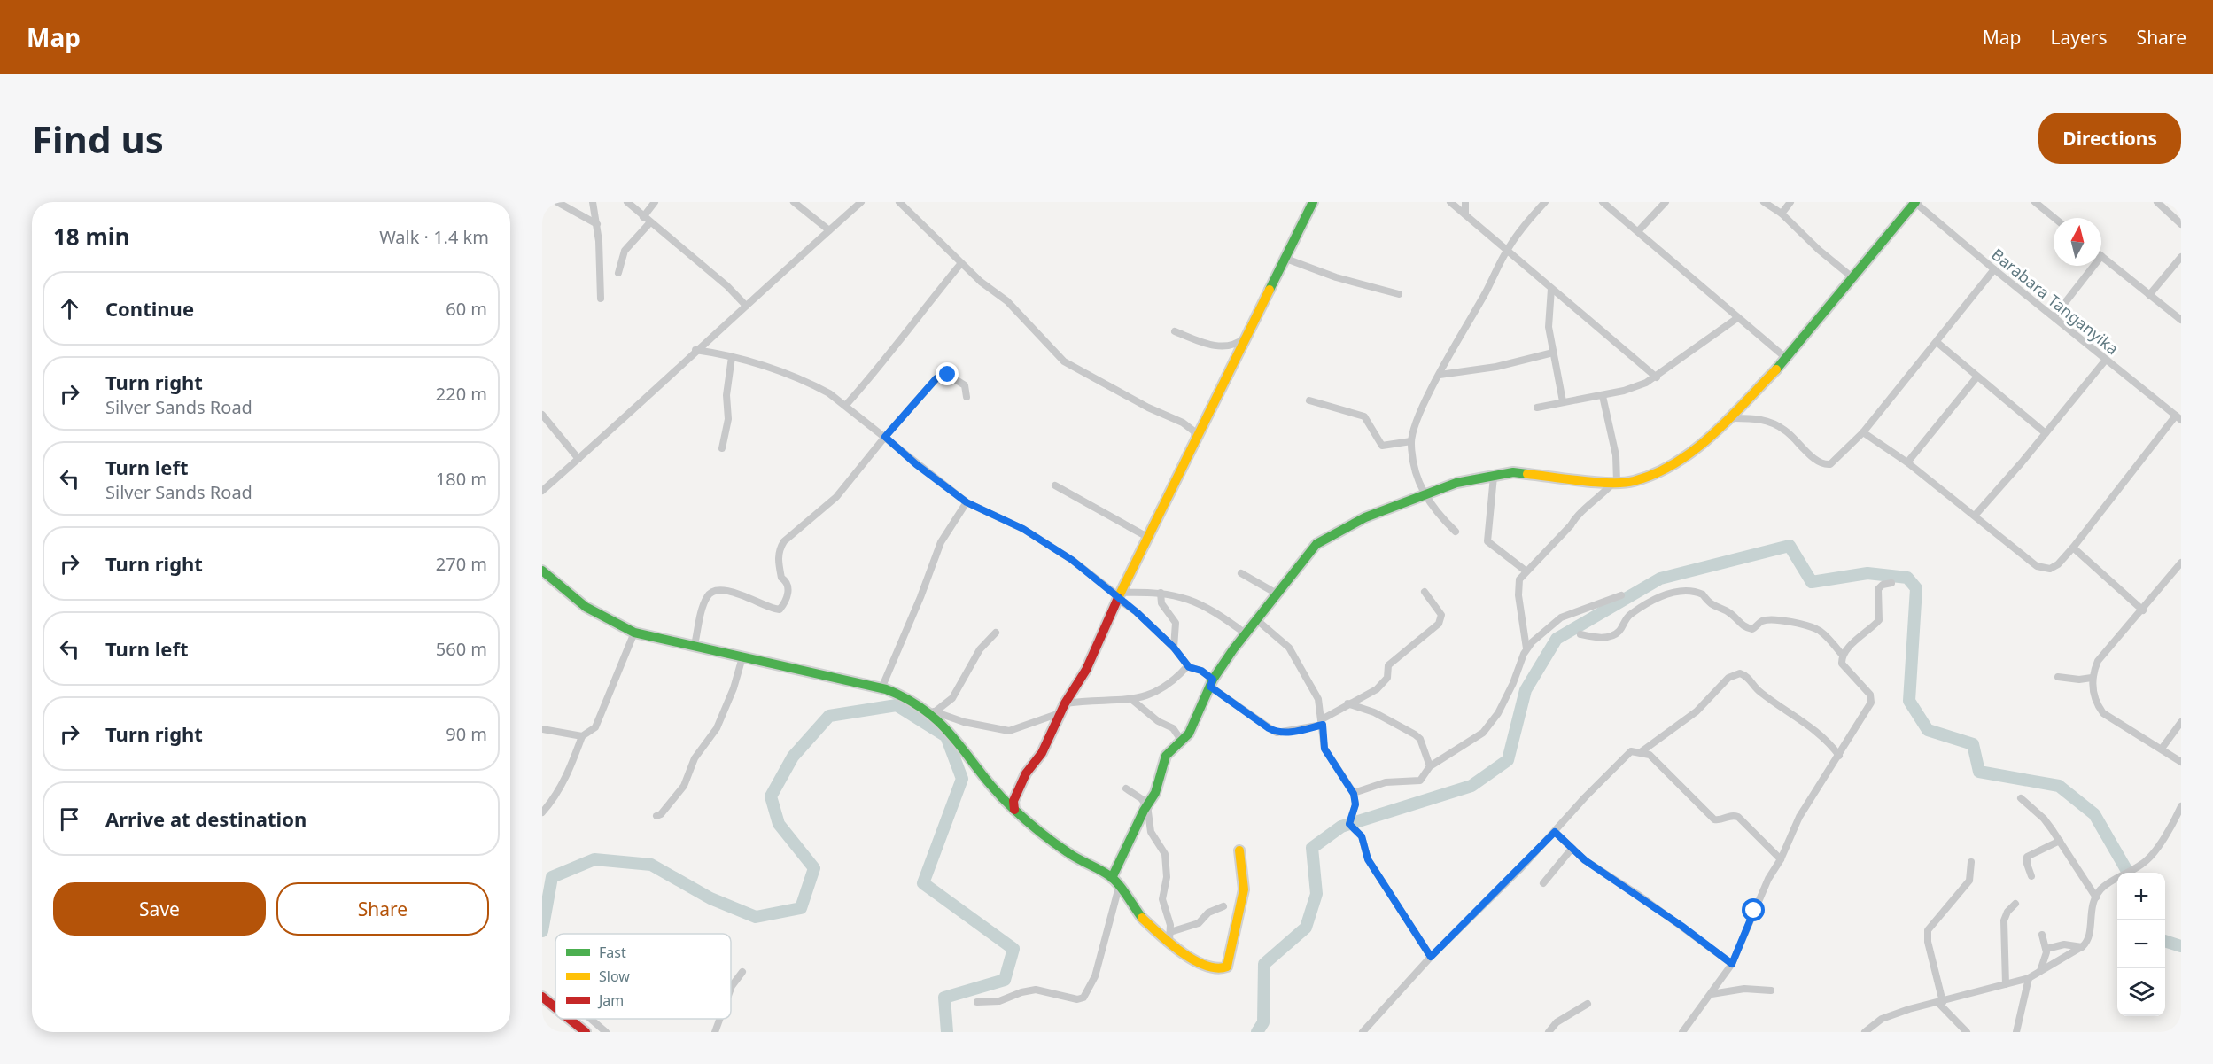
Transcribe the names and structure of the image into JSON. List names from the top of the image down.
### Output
{
  "streets": {
    "street": ["Barabara Tanganyika"]
  },
  "legend": ["Fast", "Slow", "Jam"],
  "north": "top",
  "page": {
    "header": "Map",
    "nav": ["Map", "Layers", "Share"],
    "buttons": [
      "Directions",
      ["Save", "Share"]
    ],
    "title": "Find us",
    "heading": ["18 min", "Walk · 1.4 km"],
    "list": [
      ["Continue", "60 m"],
      ["Turn right", "Silver Sands Road", "220 m"],
      ["Turn left", "Silver Sands Road", "180 m"],
      ["Turn right", "270 m"],
      ["Turn left", "560 m"],
      ["Turn right", "90 m"],
      "Arrive at destination"
    ],
    "map_buttons": ["+", "−"]
  }
}
